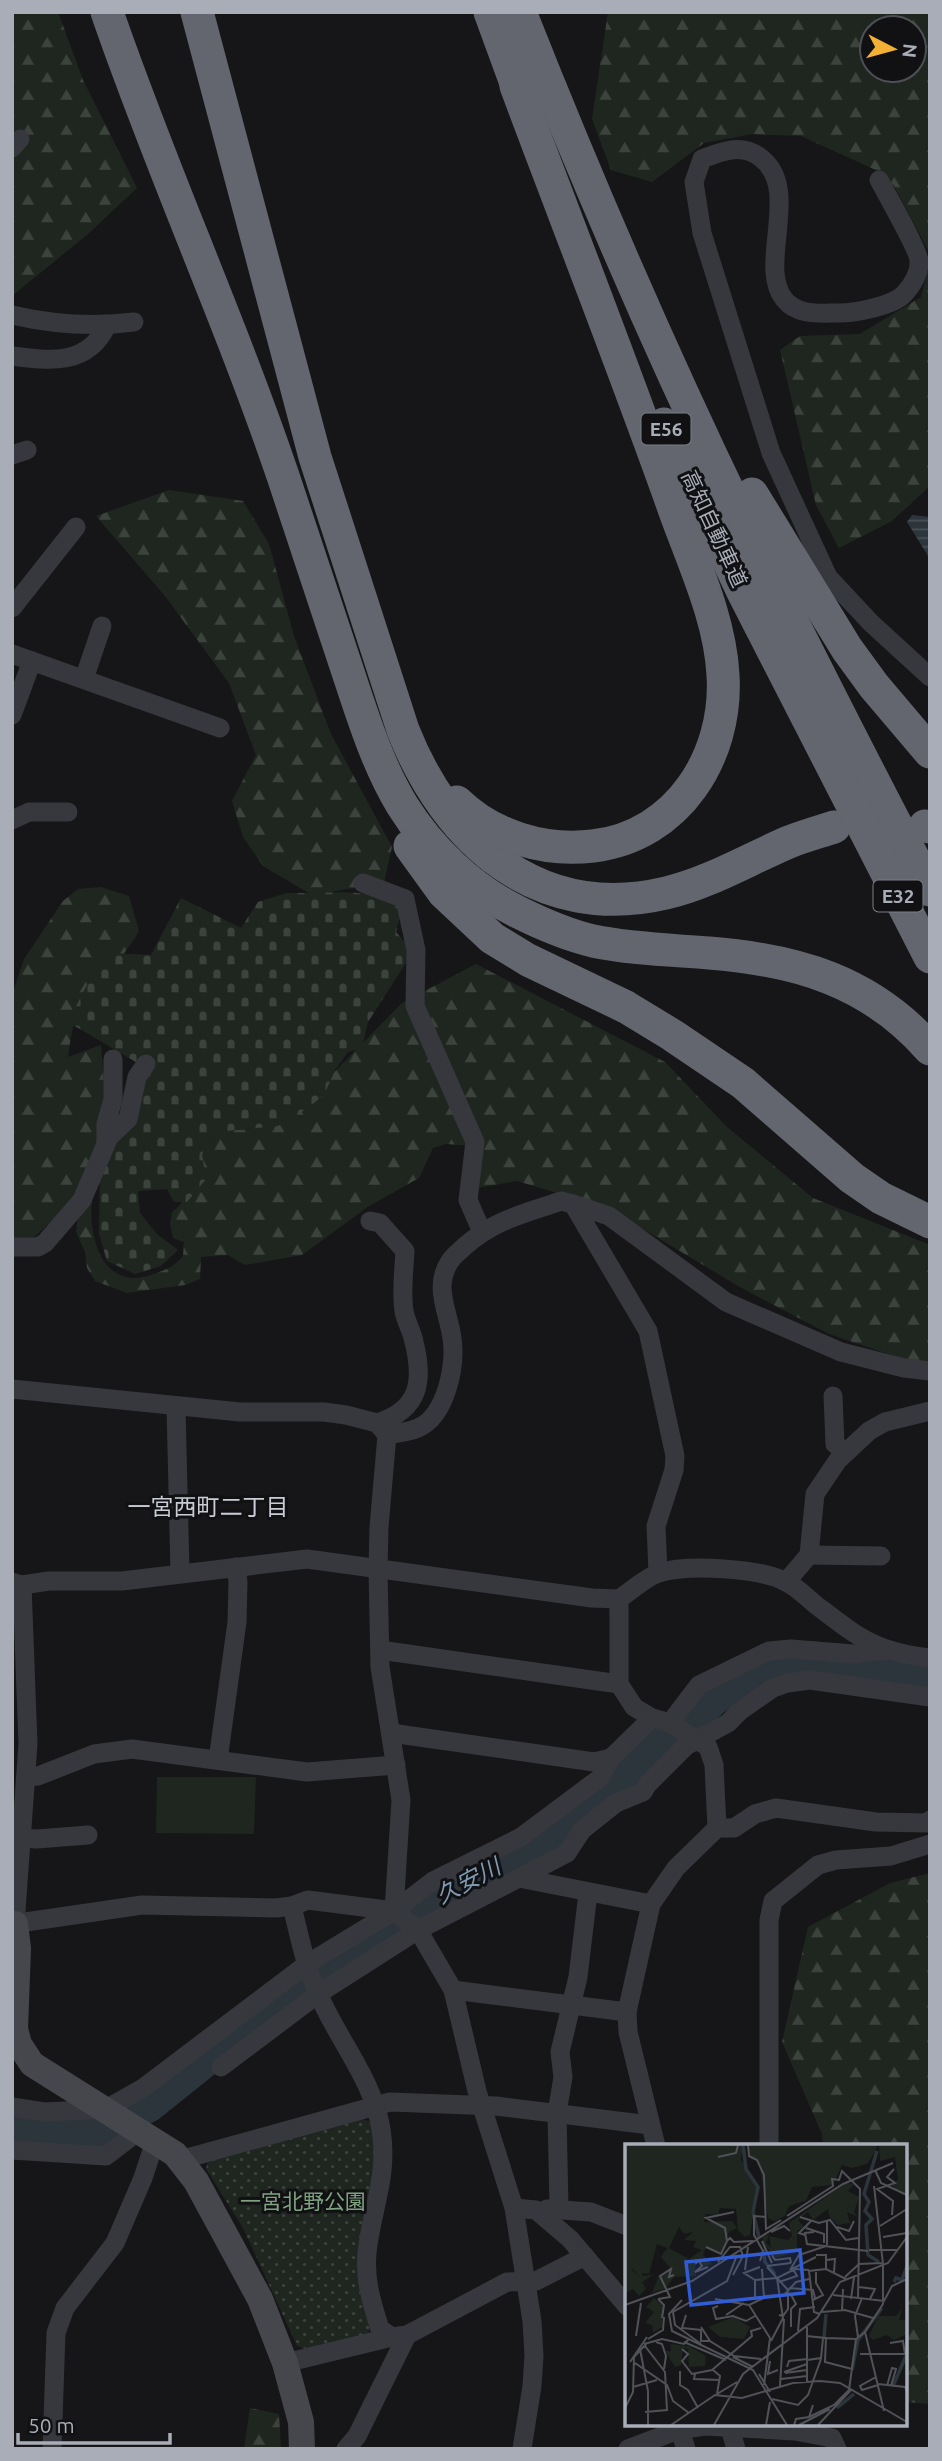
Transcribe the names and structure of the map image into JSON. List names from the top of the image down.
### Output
{
  "streets": {
    "highway": ["E56", "高知自動車道", "E32"]
  },
  "districts": ["一宮西町二丁目"],
  "water": ["久安川"],
  "parks": ["一宮北野公園"],
  "scale_bar": "50 m",
  "north": "right"
}
